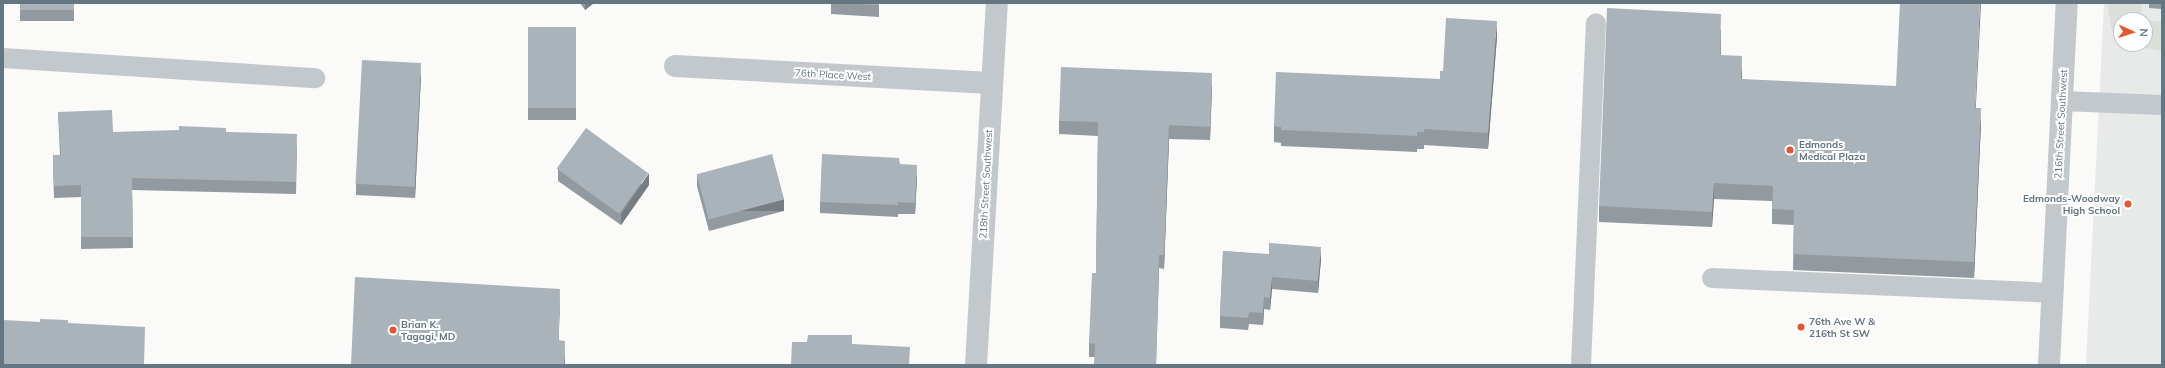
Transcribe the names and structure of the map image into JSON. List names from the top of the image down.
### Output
{
  "streets": {
    "street": ["76th Place West", "216th Street Southwest", "218th Street Southwest"]
  },
  "crossings": [
    ["76th Place West", "218th Street Southwest"]
  ],
  "places": [
    "Edmonds Medical Plaza",
    "Edmonds-Woodway High School",
    "76th Ave W & 216th St SW",
    "Brian K. Tagagi, MD"
  ],
  "north": "right"
}
